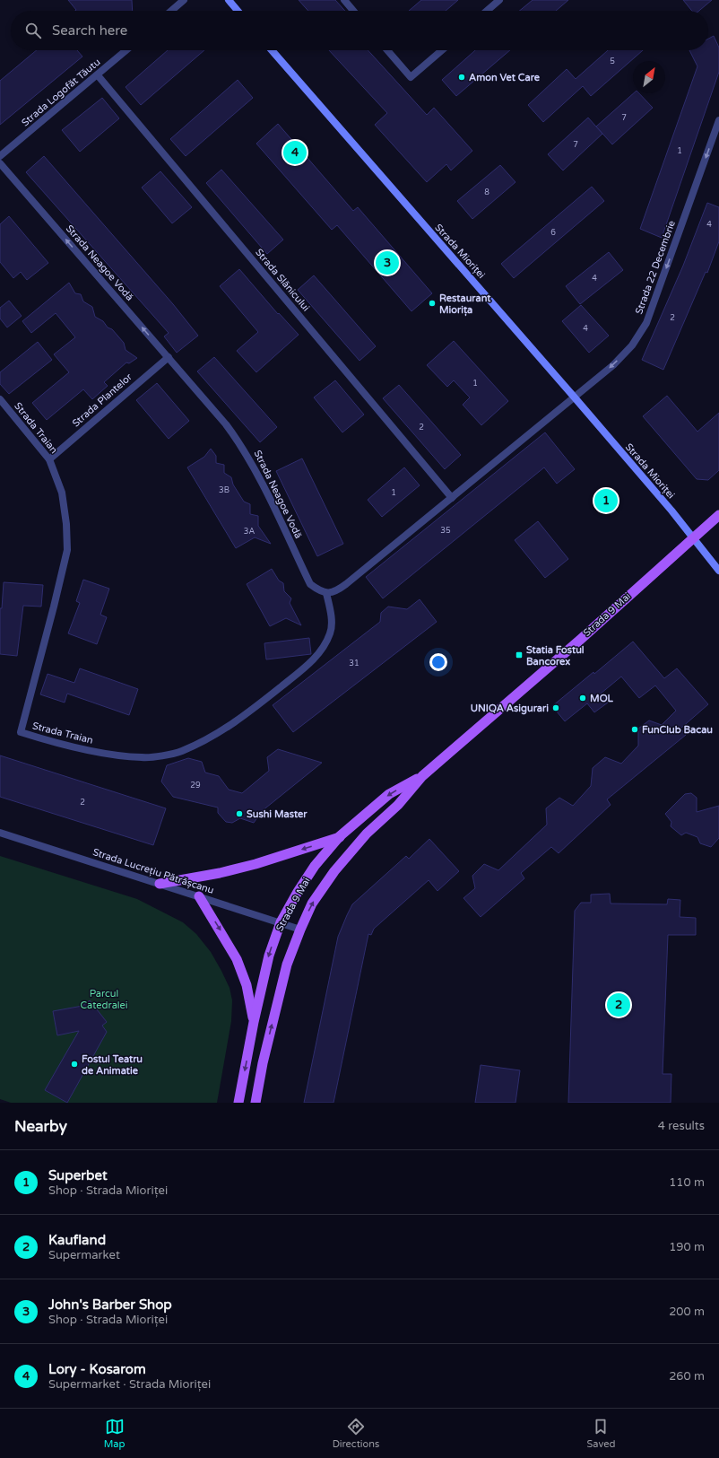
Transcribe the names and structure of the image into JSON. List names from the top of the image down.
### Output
{
  "streets": {
    "main road": ["Strada Mioriței", "Strada 9 Mai"],
    "street": [
      "Strada Logofăt Tăutu",
      "Strada Neagoe Vodă",
      "Strada 22 Decembrie",
      "Strada Slănicului",
      "Strada Plantelor",
      "Strada Traian",
      "Strada Lucrețiu Pătrășcanu"
    ]
  },
  "crossings": [
    ["Strada Logofăt Tăutu", "Strada Slănicului"],
    ["Strada Mioriței", "Strada 22 Decembrie"],
    ["Strada Mioriței", "Strada 9 Mai"],
    ["Strada Neagoe Vodă", "Strada Plantelor"],
    ["Strada Neagoe Vodă", "Strada Traian"],
    ["Strada Plantelor", "Strada Traian"],
    ["Strada 9 Mai", "Strada Lucrețiu Pătrășcanu"]
  ],
  "one_way": ["Strada Neagoe Vodă", "Strada 22 Decembrie"],
  "parks": ["Parcul Catedralei"],
  "places": {
    "other": [
      "Amon Vet Care",
      "Restaurant Miorița",
      "MOL",
      "UNIQA Asigurari",
      "FunClub Bacau",
      "Sushi Master",
      "Fostul Teatru de Animatie"
    ],
    "transit": ["Statia Fostul Bancorex"]
  },
  "house_numbers": [
    "5",
    "7",
    "7",
    "1",
    "8",
    "4",
    "6",
    "4",
    "2",
    "4",
    "1",
    "2",
    "3B",
    "1",
    "35",
    "3A",
    "31",
    "29",
    "2"
  ],
  "north": "top right",
  "page": {
    "search": "Search here",
    "pins": [
      "4",
      "3",
      "1",
      "2"
    ],
    "heading": ["Nearby", "4 results"],
    "list": [
      {
        "mark": "1",
        "name": "Superbet",
        "note": "Shop · Strada Mioriței",
        "value": "110 m"
      },
      {
        "mark": "2",
        "name": "Kaufland",
        "note": "Supermarket",
        "value": "190 m"
      },
      {
        "mark": "3",
        "name": "John's Barber Shop",
        "note": "Shop · Strada Mioriței",
        "value": "200 m"
      },
      {
        "mark": "4",
        "name": "Lory - Kosarom",
        "note": "Supermarket · Strada Mioriței",
        "value": "260 m"
      }
    ],
    "nav": ["Map", "Directions", "Saved"]
  }
}
